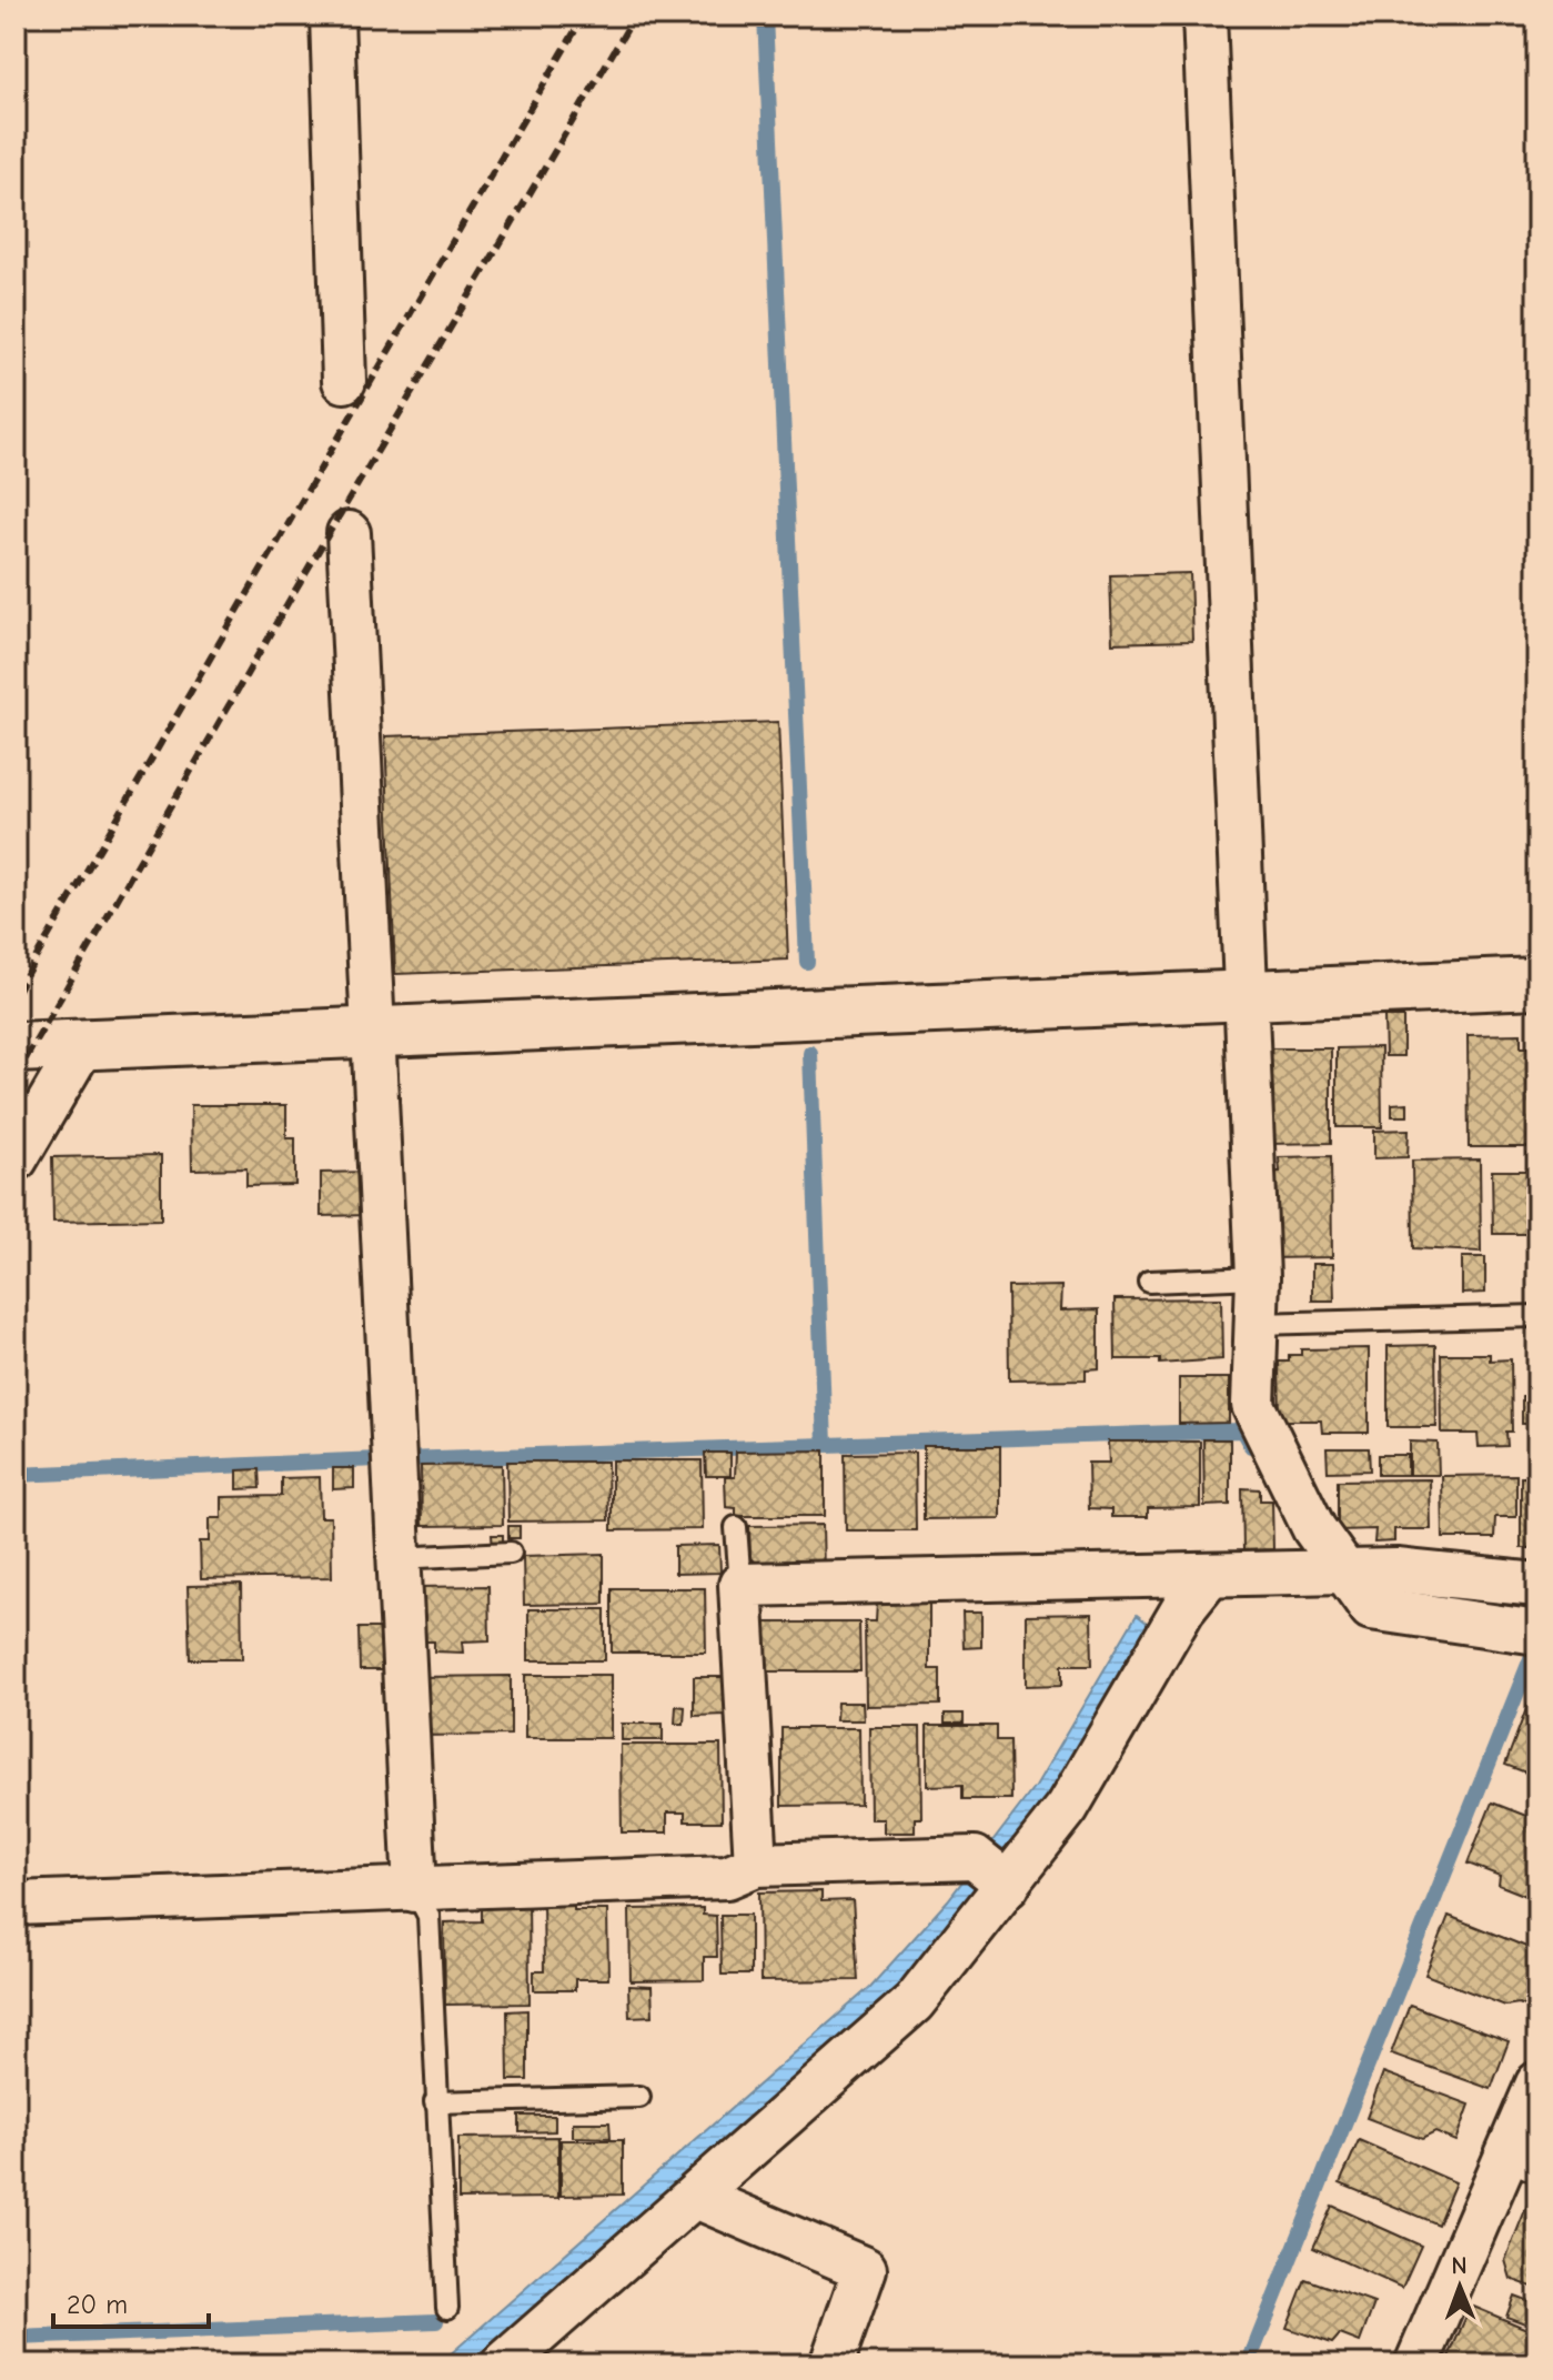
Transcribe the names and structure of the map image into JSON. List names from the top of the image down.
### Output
{
  "scale_bar": "20 m",
  "north": "top"
}
